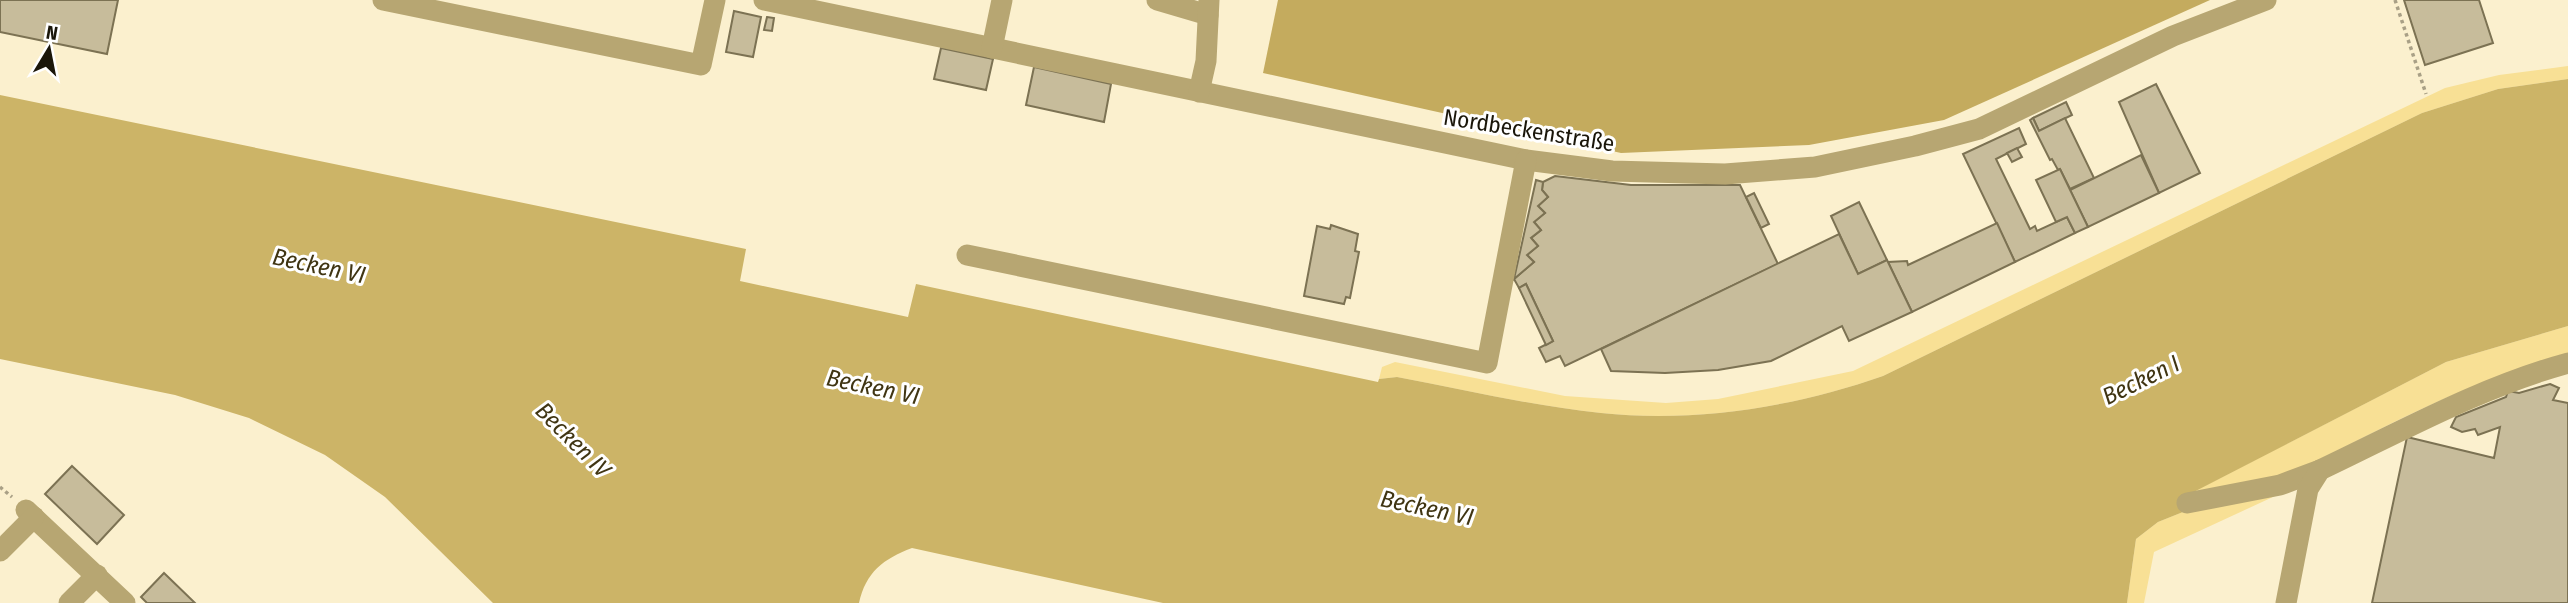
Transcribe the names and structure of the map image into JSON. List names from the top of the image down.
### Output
{
  "streets": {
    "street": ["Nordbeckenstraße"]
  },
  "water": ["Becken VI", "Becken I", "Becken IV"],
  "north": "top"
}
